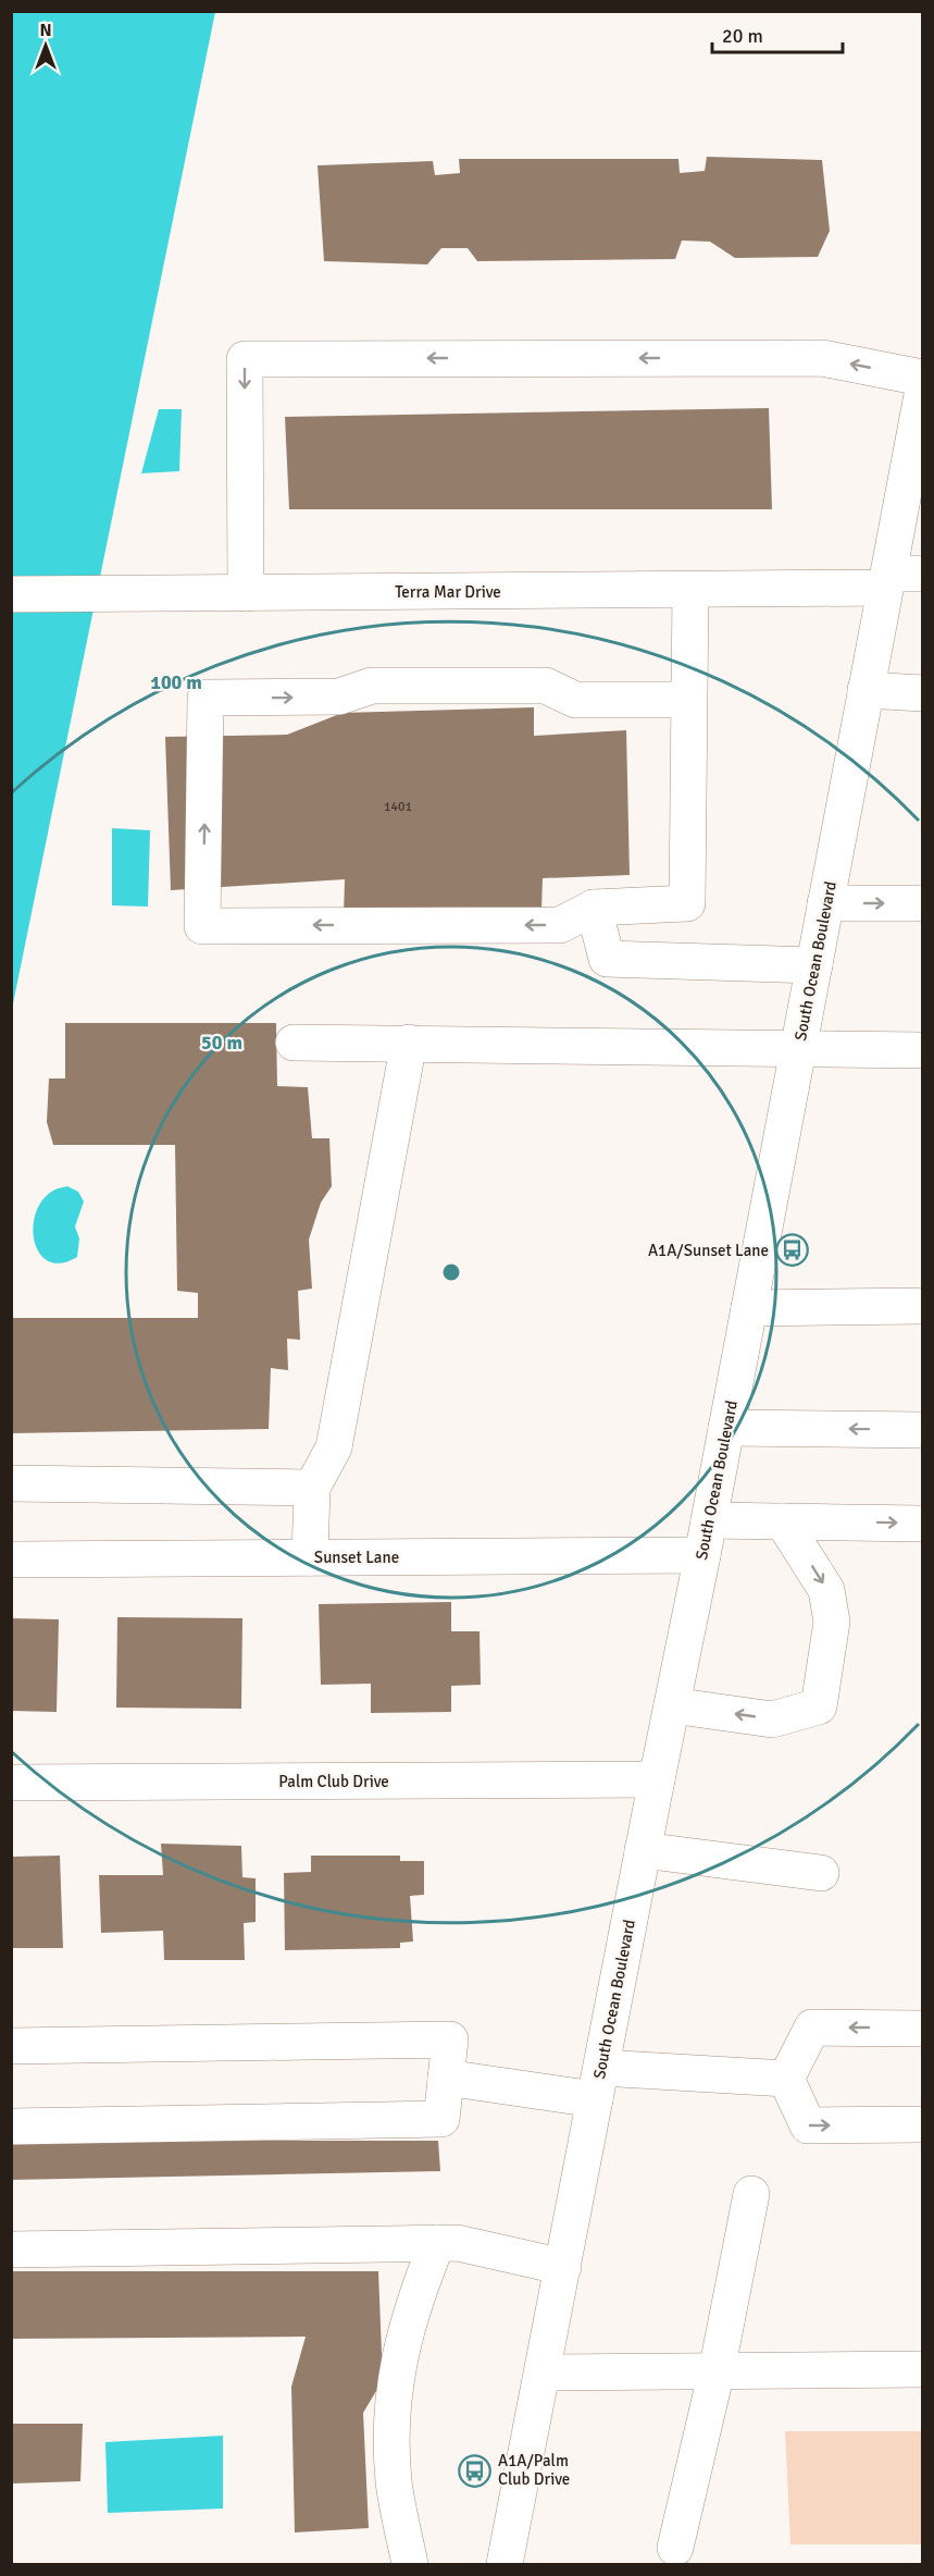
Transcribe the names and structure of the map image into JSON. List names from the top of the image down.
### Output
{
  "streets": {
    "main road": [
      "Terra Mar Drive",
      "South Ocean Boulevard",
      "Sunset Lane",
      "Palm Club Drive"
    ]
  },
  "crossings": [
    ["Terra Mar Drive", "South Ocean Boulevard"],
    ["South Ocean Boulevard", "Sunset Lane"],
    ["South Ocean Boulevard", "Palm Club Drive"]
  ],
  "places": {
    "bus stop": ["A1A/Sunset Lane", "A1A/Palm Club Drive"]
  },
  "house_numbers": ["1401"],
  "scale_bar": "20 m",
  "north": "top",
  "rings": ["100 m", "50 m"]
}
